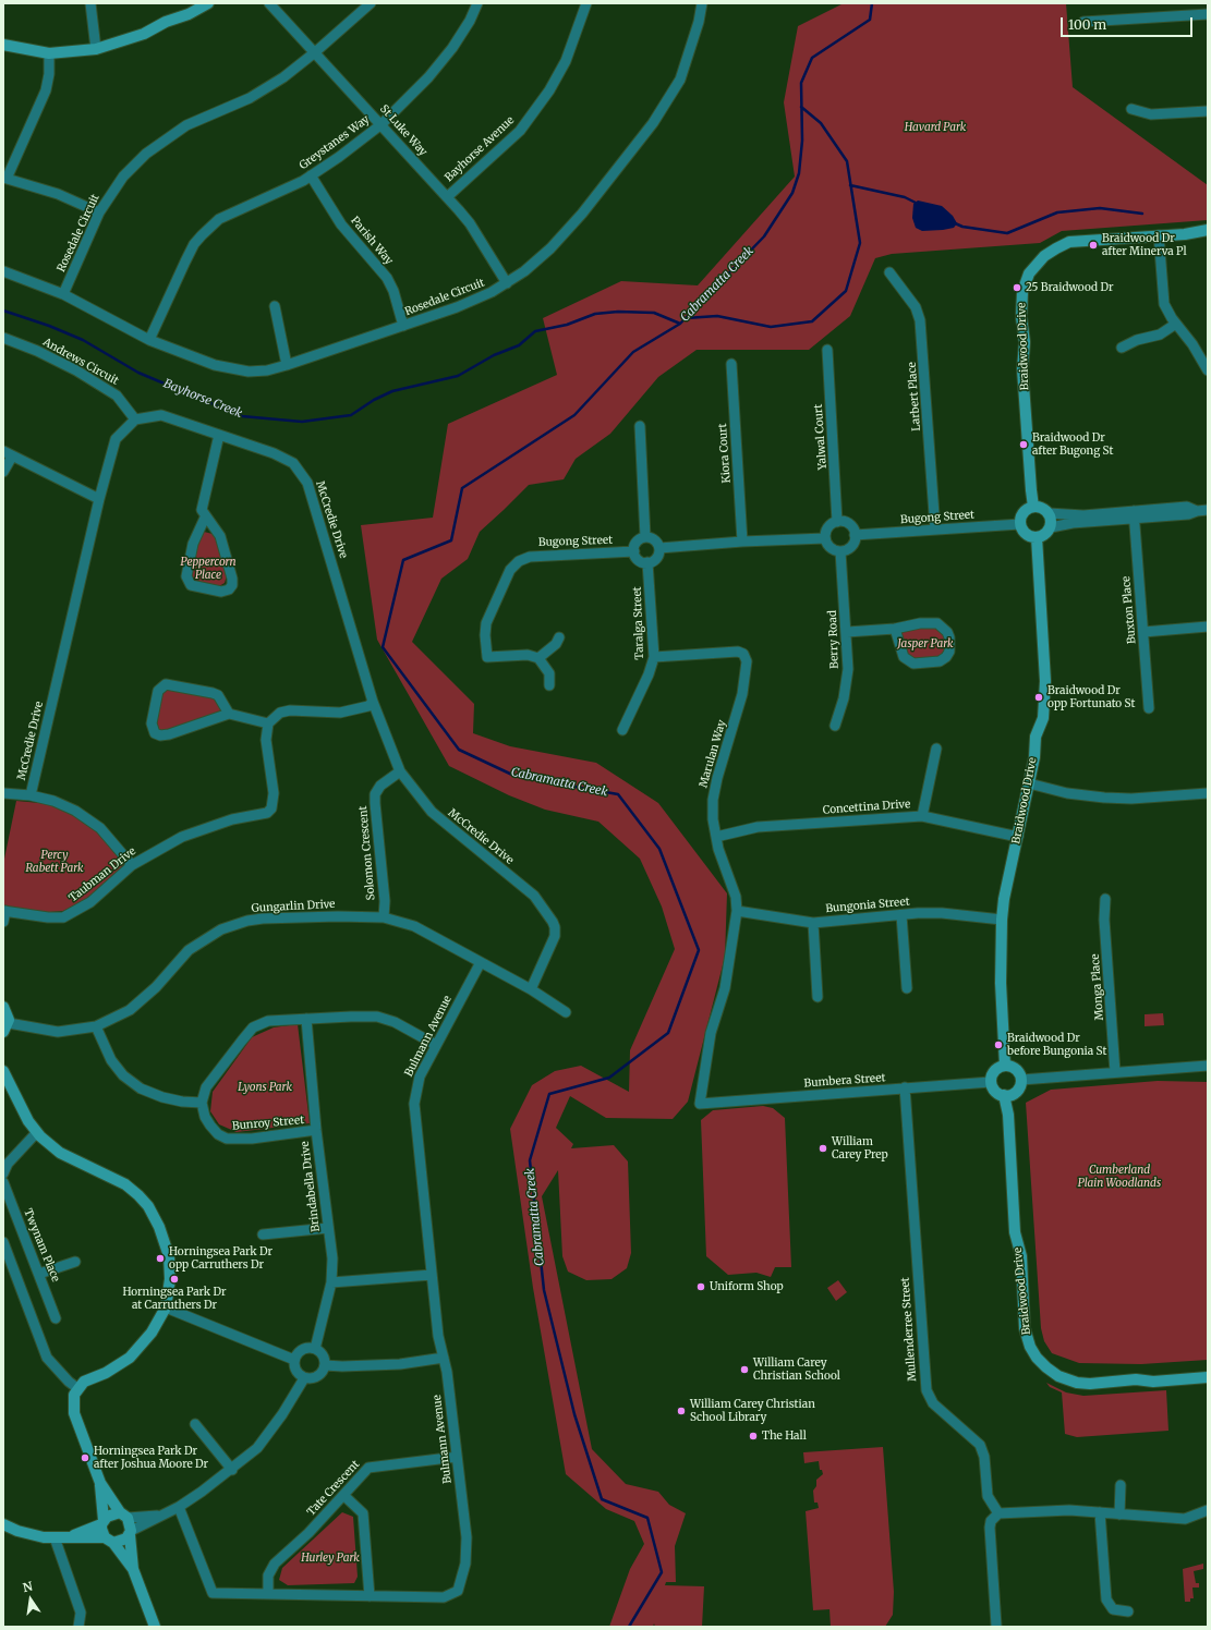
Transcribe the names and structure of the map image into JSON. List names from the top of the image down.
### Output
{
  "streets": {
    "street": [
      "St Luke Way",
      "Greystanes Way",
      "Bayhorse Avenue",
      "Rosedale Circuit",
      "Parish Way",
      "Braidwood Drive",
      "Andrews Circuit",
      "Larbert Place",
      "Yalwal Court",
      "Kiora Court",
      "Bugong Street",
      "McCredie Drive",
      "Buxton Place",
      "Taralga Street",
      "Berry Road",
      "Marulan Way",
      "Concettina Drive",
      "Solomon Crescent",
      "Taubman Drive",
      "Bungonia Street",
      "Gungarlin Drive",
      "Monga Place",
      "Bulmann Avenue",
      "Bumbera Street",
      "Bunroy Street",
      "Brindabella Drive",
      "Twynam Place",
      "Mullenderree Street",
      "Tate Crescent"
    ]
  },
  "crossings": [
    ["St Luke Way", "Greystanes Way"],
    ["St Luke Way", "Bayhorse Avenue"],
    ["St Luke Way", "Rosedale Circuit"],
    ["Greystanes Way", "Rosedale Circuit"],
    ["Greystanes Way", "Parish Way"],
    ["Rosedale Circuit", "Parish Way"],
    ["Braidwood Drive", "Bugong Street"],
    ["Braidwood Drive", "Concettina Drive"],
    ["Braidwood Drive", "Bungonia Street"],
    ["Braidwood Drive", "Bumbera Street"],
    ["Andrews Circuit", "McCredie Drive"],
    ["Larbert Place", "Bugong Street"],
    ["Yalwal Court", "Bugong Street"],
    ["Yalwal Court", "Berry Road"],
    ["Bugong Street", "Taralga Street"],
    ["Bugong Street", "Berry Road"],
    ["McCredie Drive", "Solomon Crescent"],
    ["McCredie Drive", "Gungarlin Drive"],
    ["Taralga Street", "Marulan Way"],
    ["Marulan Way", "Concettina Drive"],
    ["Marulan Way", "Bungonia Street"],
    ["Marulan Way", "Bumbera Street"],
    ["Solomon Crescent", "Gungarlin Drive"],
    ["Gungarlin Drive", "Bulmann Avenue"],
    ["Bulmann Avenue", "Tate Crescent"],
    ["Bumbera Street", "Mullenderree Street"],
    ["Bunroy Street", "Brindabella Drive"]
  ],
  "water": ["Cabramatta Creek", "Bayhorse Creek"],
  "parks": [
    "Havard Park",
    "Peppercorn Place",
    "Jasper Park",
    "Percy Rabett Park",
    "Lyons Park",
    "Cumberland Plain Woodlands",
    "Hurley Park"
  ],
  "places": [
    "Braidwood Dr after Minerva Pl",
    "25 Braidwood Dr",
    "Braidwood Dr after Bugong St",
    "Braidwood Dr opp Fortunato St",
    "Braidwood Dr before Bungonia St",
    "William Carey Prep",
    "Horningsea Park Dr opp Carruthers Dr",
    "Horningsea Park Dr at Carruthers Dr",
    "Uniform Shop",
    "William Carey Christian School",
    "William Carey Christian School Library",
    "The Hall",
    "Horningsea Park Dr after Joshua Moore Dr"
  ],
  "scale_bar": "100 m",
  "north": "top"
}
